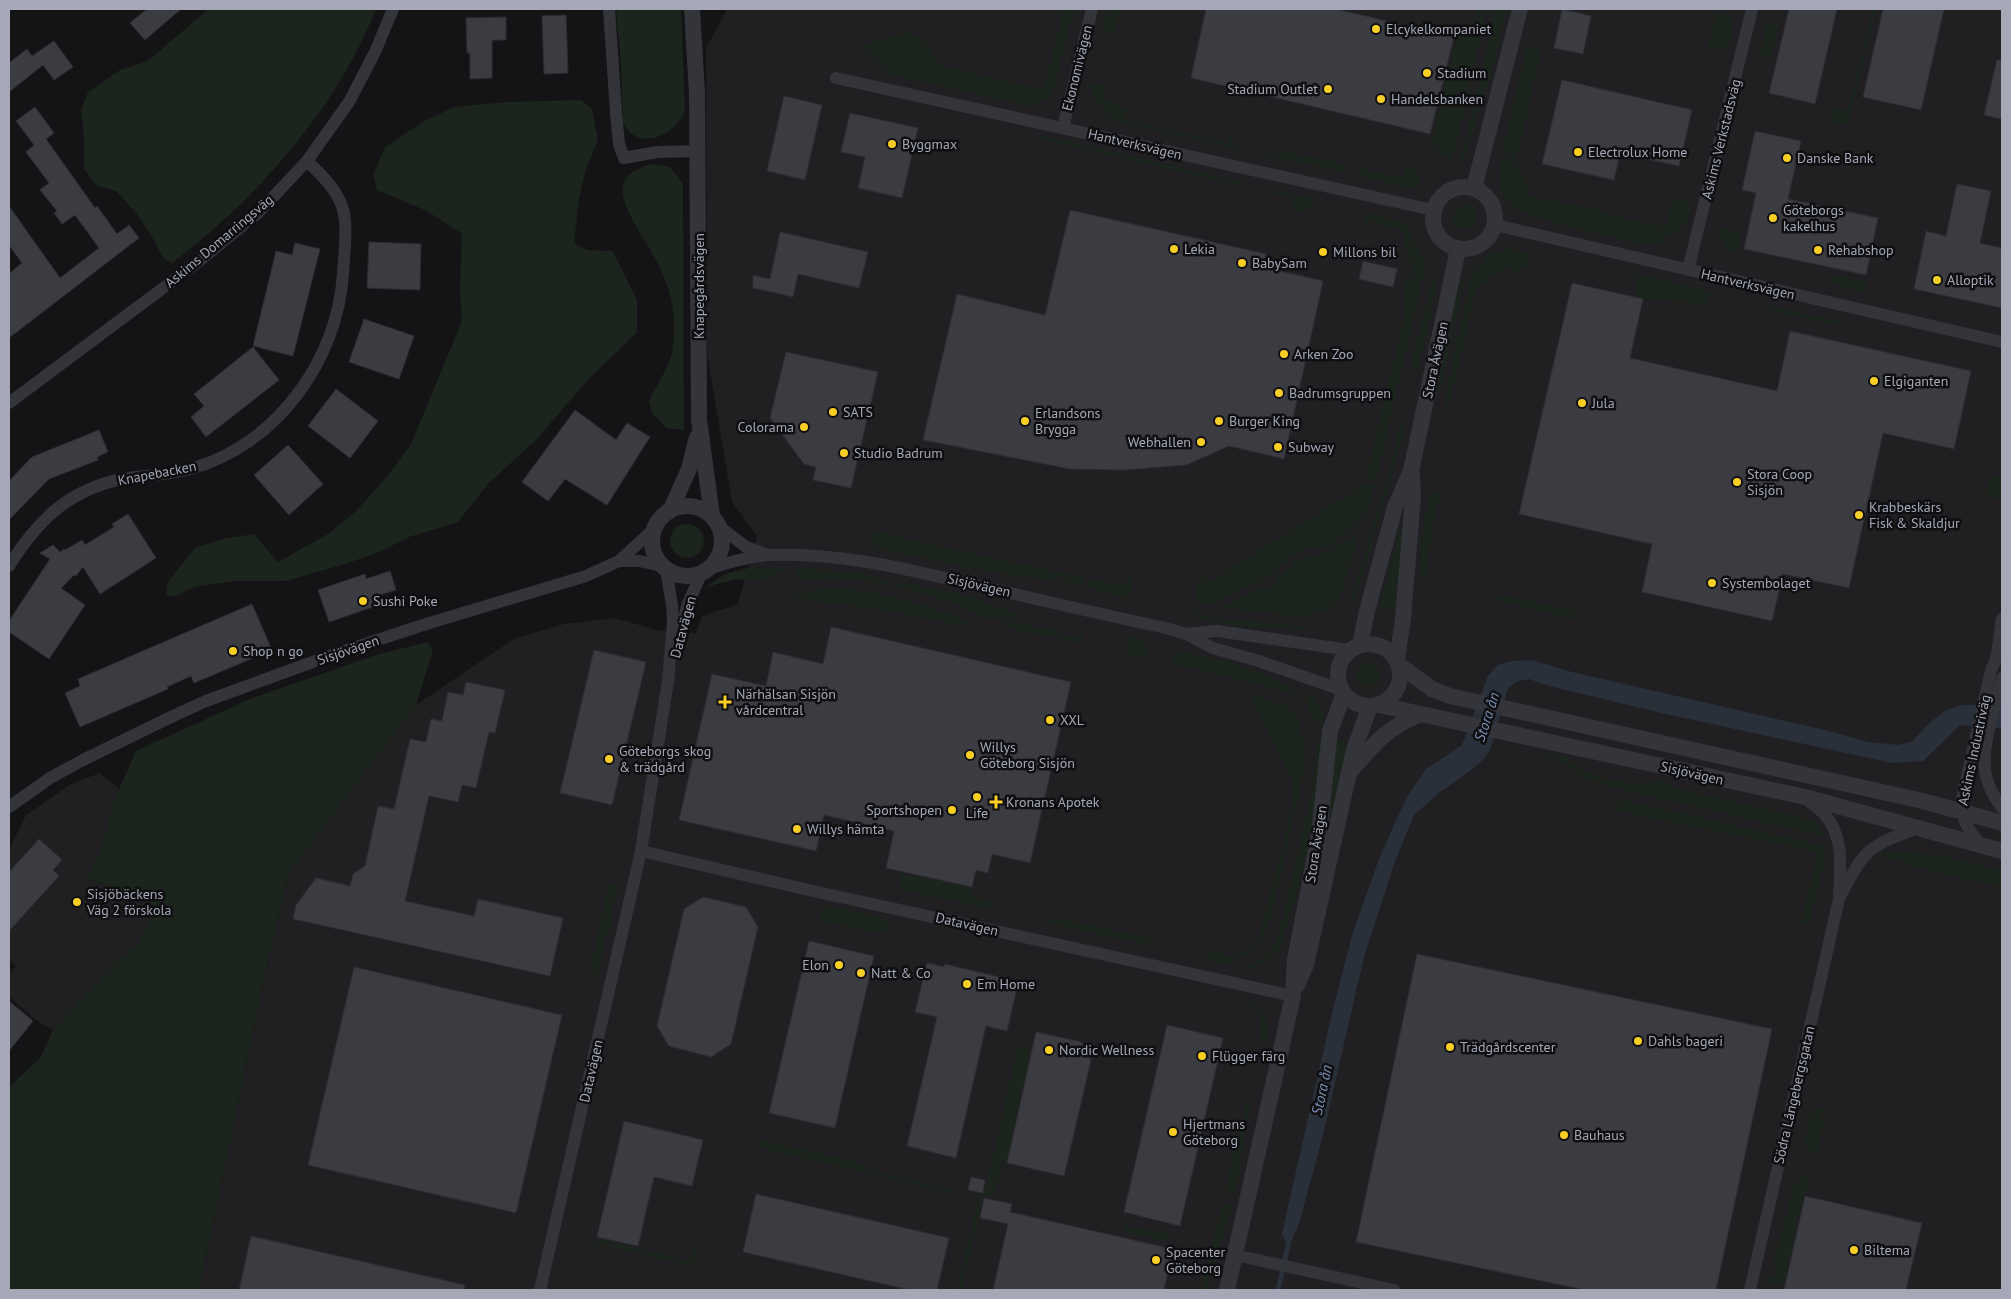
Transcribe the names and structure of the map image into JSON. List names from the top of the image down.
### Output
{
  "streets": {
    "street": [
      "Ekonomivägen",
      "Askims Verkstadsväg",
      "Hantverksvägen",
      "Askims Domarringsväg",
      "Knapegårdsvägen",
      "Stora Åvägen",
      "Knapebacken",
      "Sisjövägen",
      "Datavägen",
      "Askims Industriväg",
      "Södra Långebergsgatan"
    ]
  },
  "crossings": [
    ["Ekonomivägen", "Hantverksvägen"],
    ["Askims Verkstadsväg", "Hantverksvägen"],
    ["Hantverksvägen", "Stora Åvägen"],
    ["Askims Domarringsväg", "Knapebacken"],
    ["Knapegårdsvägen", "Sisjövägen"],
    ["Knapegårdsvägen", "Datavägen"],
    ["Stora Åvägen", "Sisjövägen"],
    ["Stora Åvägen", "Datavägen"],
    ["Sisjövägen", "Datavägen"],
    ["Sisjövägen", "Askims Industriväg"],
    ["Sisjövägen", "Södra Långebergsgatan"]
  ],
  "water": ["Stora ån"],
  "places": {
    "other": [
      "Elcykelkompaniet",
      "Stadium",
      "Stadium Outlet",
      "Handelsbanken",
      "Byggmax",
      "Electrolux Home",
      "Danske Bank",
      "Göteborgs kakelhus",
      "Lekia",
      "Rehabshop",
      "Millons bil",
      "BabySam",
      "Alloptik",
      "Arken Zoo",
      "Elgiganten",
      "Badrumsgruppen",
      "Jula",
      "SATS",
      "Erlandsons Brygga",
      "Burger King",
      "Colorama",
      "Webhallen",
      "Subway",
      "Studio Badrum",
      "Stora Coop Sisjön",
      "Krabbeskärs Fisk & Skaldjur",
      "Systembolaget",
      "Sushi Poke",
      "Shop n go",
      "XXL",
      "Willys Göteborg Sisjön",
      "Göteborgs skog & trädgård",
      "Life",
      "Sportshopen",
      "Willys hämta",
      "Sisjöbäckens Väg 2 förskola",
      "Elon",
      "Natt & Co",
      "Em Home",
      "Dahls bageri",
      "Trädgårdscenter",
      "Nordic Wellness",
      "Flügger färg",
      "Hjertmans Göteborg",
      "Bauhaus",
      "Biltema",
      "Spacenter Göteborg"
    ],
    "health": ["Närhälsan Sisjön vårdcentral", "Kronans Apotek"]
  }
}
